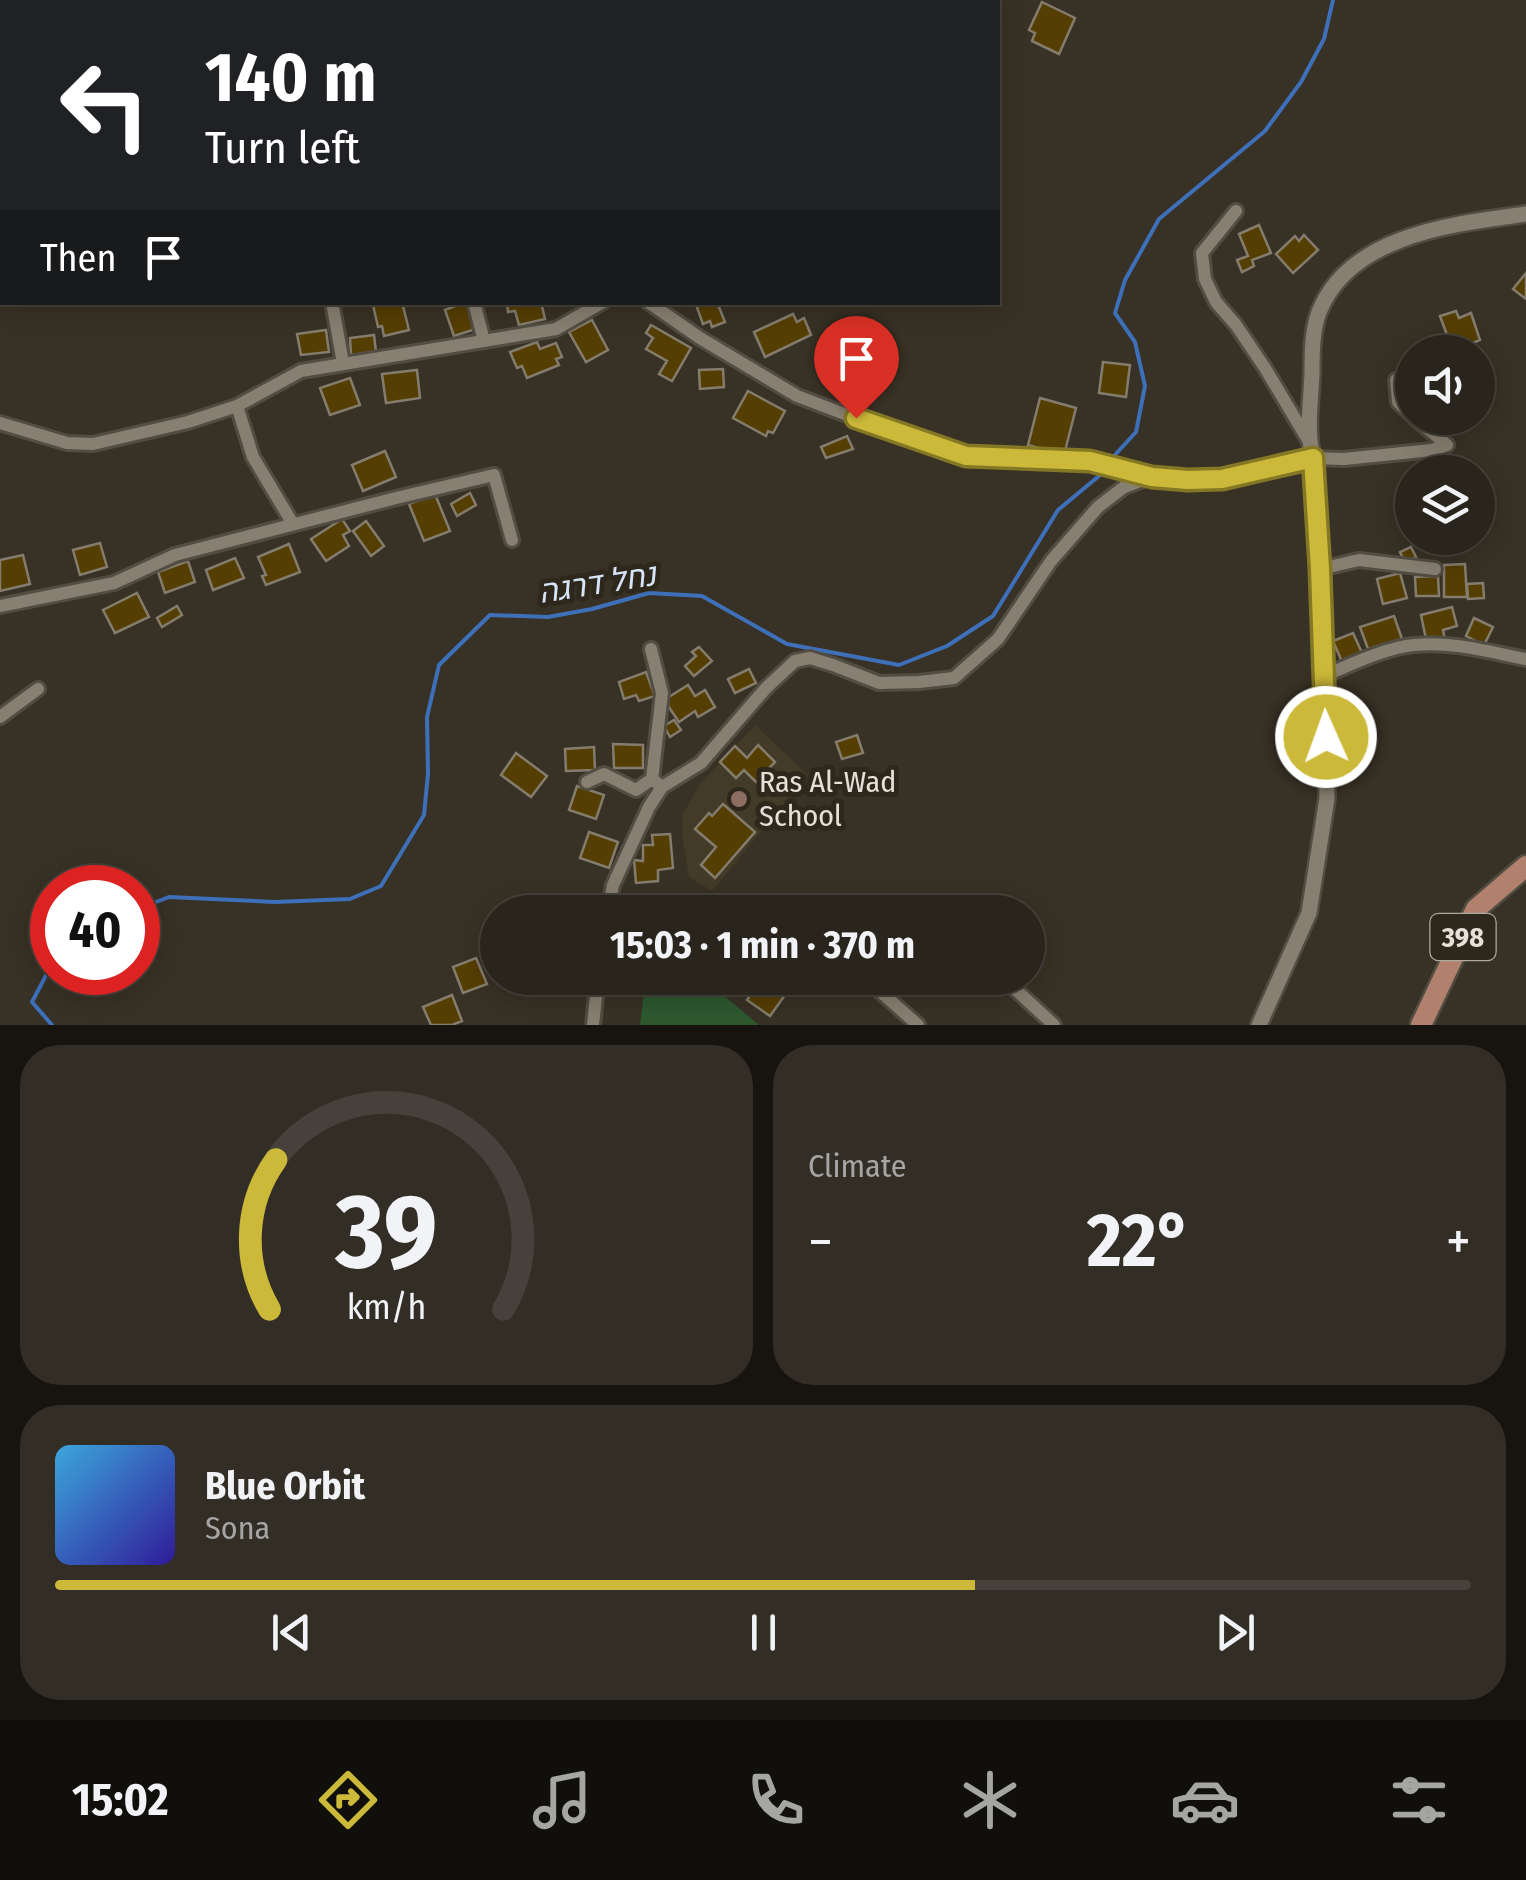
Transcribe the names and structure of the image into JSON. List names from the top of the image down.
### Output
{
  "streets": {
    "main road": ["398"]
  },
  "water": ["נחל דרגה"],
  "places": ["Ras Al-Wad School"],
  "page": {
    "turn": ["140 m", "Turn left"],
    "then": "Then",
    "limit": "40",
    "trip": "15:03 · 1 min · 370 m",
    "tile": "Climate",
    "heat": ["−", "22°", "+"],
    "song": ["Blue Orbit", "Sona"],
    "tabs": "15:02",
    "gauge": ["39", "km/h"]
  }
}
